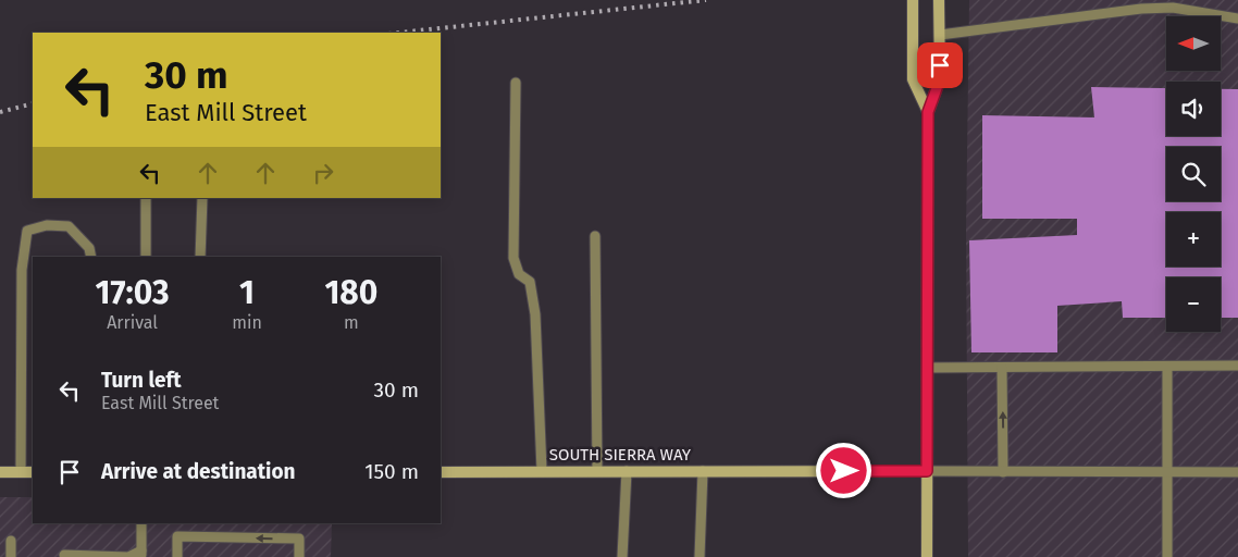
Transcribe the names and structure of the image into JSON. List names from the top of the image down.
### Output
{
  "streets": {
    "main road": ["SOUTH SIERRA WAY"]
  },
  "north": "left",
  "page": {
    "map_buttons": ["+", "−"],
    "turn": ["30 m", "East Mill Street"],
    "eta": [
      "17:03",
      "Arrival",
      "1",
      "min",
      "180",
      "m"
    ],
    "list": [
      {
        "name": "Turn left",
        "note": "East Mill Street",
        "value": "30 m"
      },
      {
        "name": "Arrive at destination",
        "value": "150 m"
      }
    ]
  }
}
